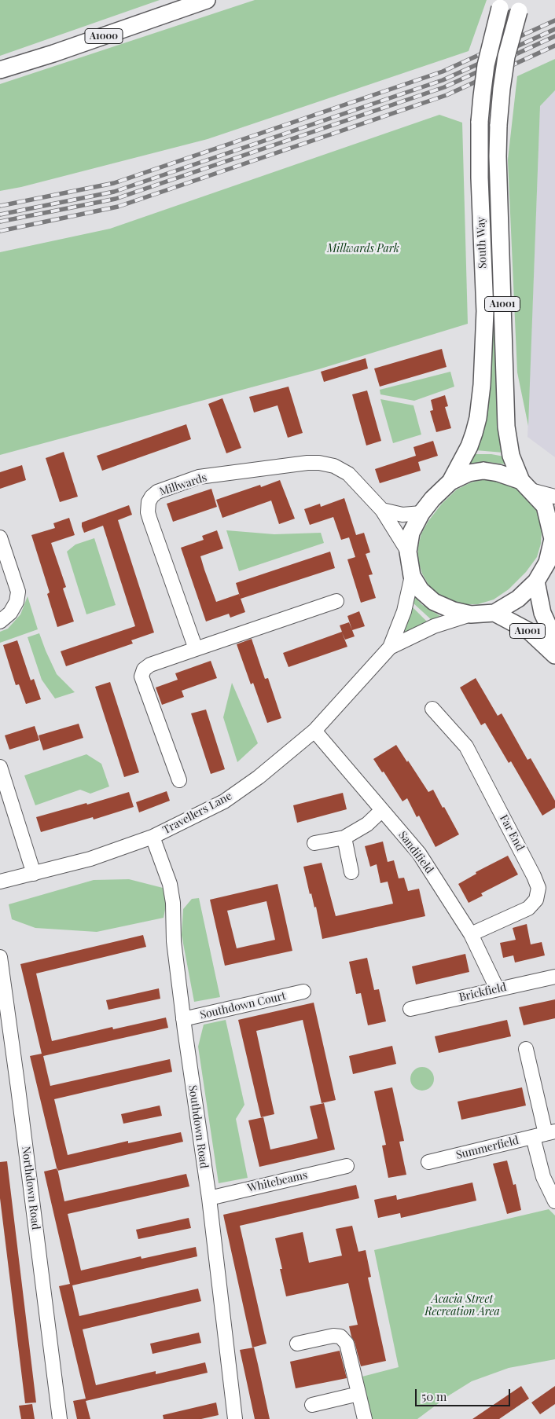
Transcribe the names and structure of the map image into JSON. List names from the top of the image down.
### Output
{
  "streets": {
    "main road": ["A1000", "South Way", "A1001"],
    "street": [
      "Millwards",
      "Travellers Lane",
      "Far End",
      "Sandifield",
      "Brickfield",
      "Southdown Court",
      "Southdown Road",
      "Summerfield",
      "Whitebeams",
      "Northdown Road"
    ]
  },
  "crossings": [
    ["Travellers Lane", "Sandifield"],
    ["Travellers Lane", "Southdown Road"],
    ["Far End", "Sandifield"],
    ["Sandifield", "Brickfield"],
    ["Southdown Court", "Southdown Road"],
    ["Southdown Road", "Whitebeams"]
  ],
  "parks": ["Millwards Park", "Acacia Street Recreation Area"],
  "scale_bar": "50 m"
}
